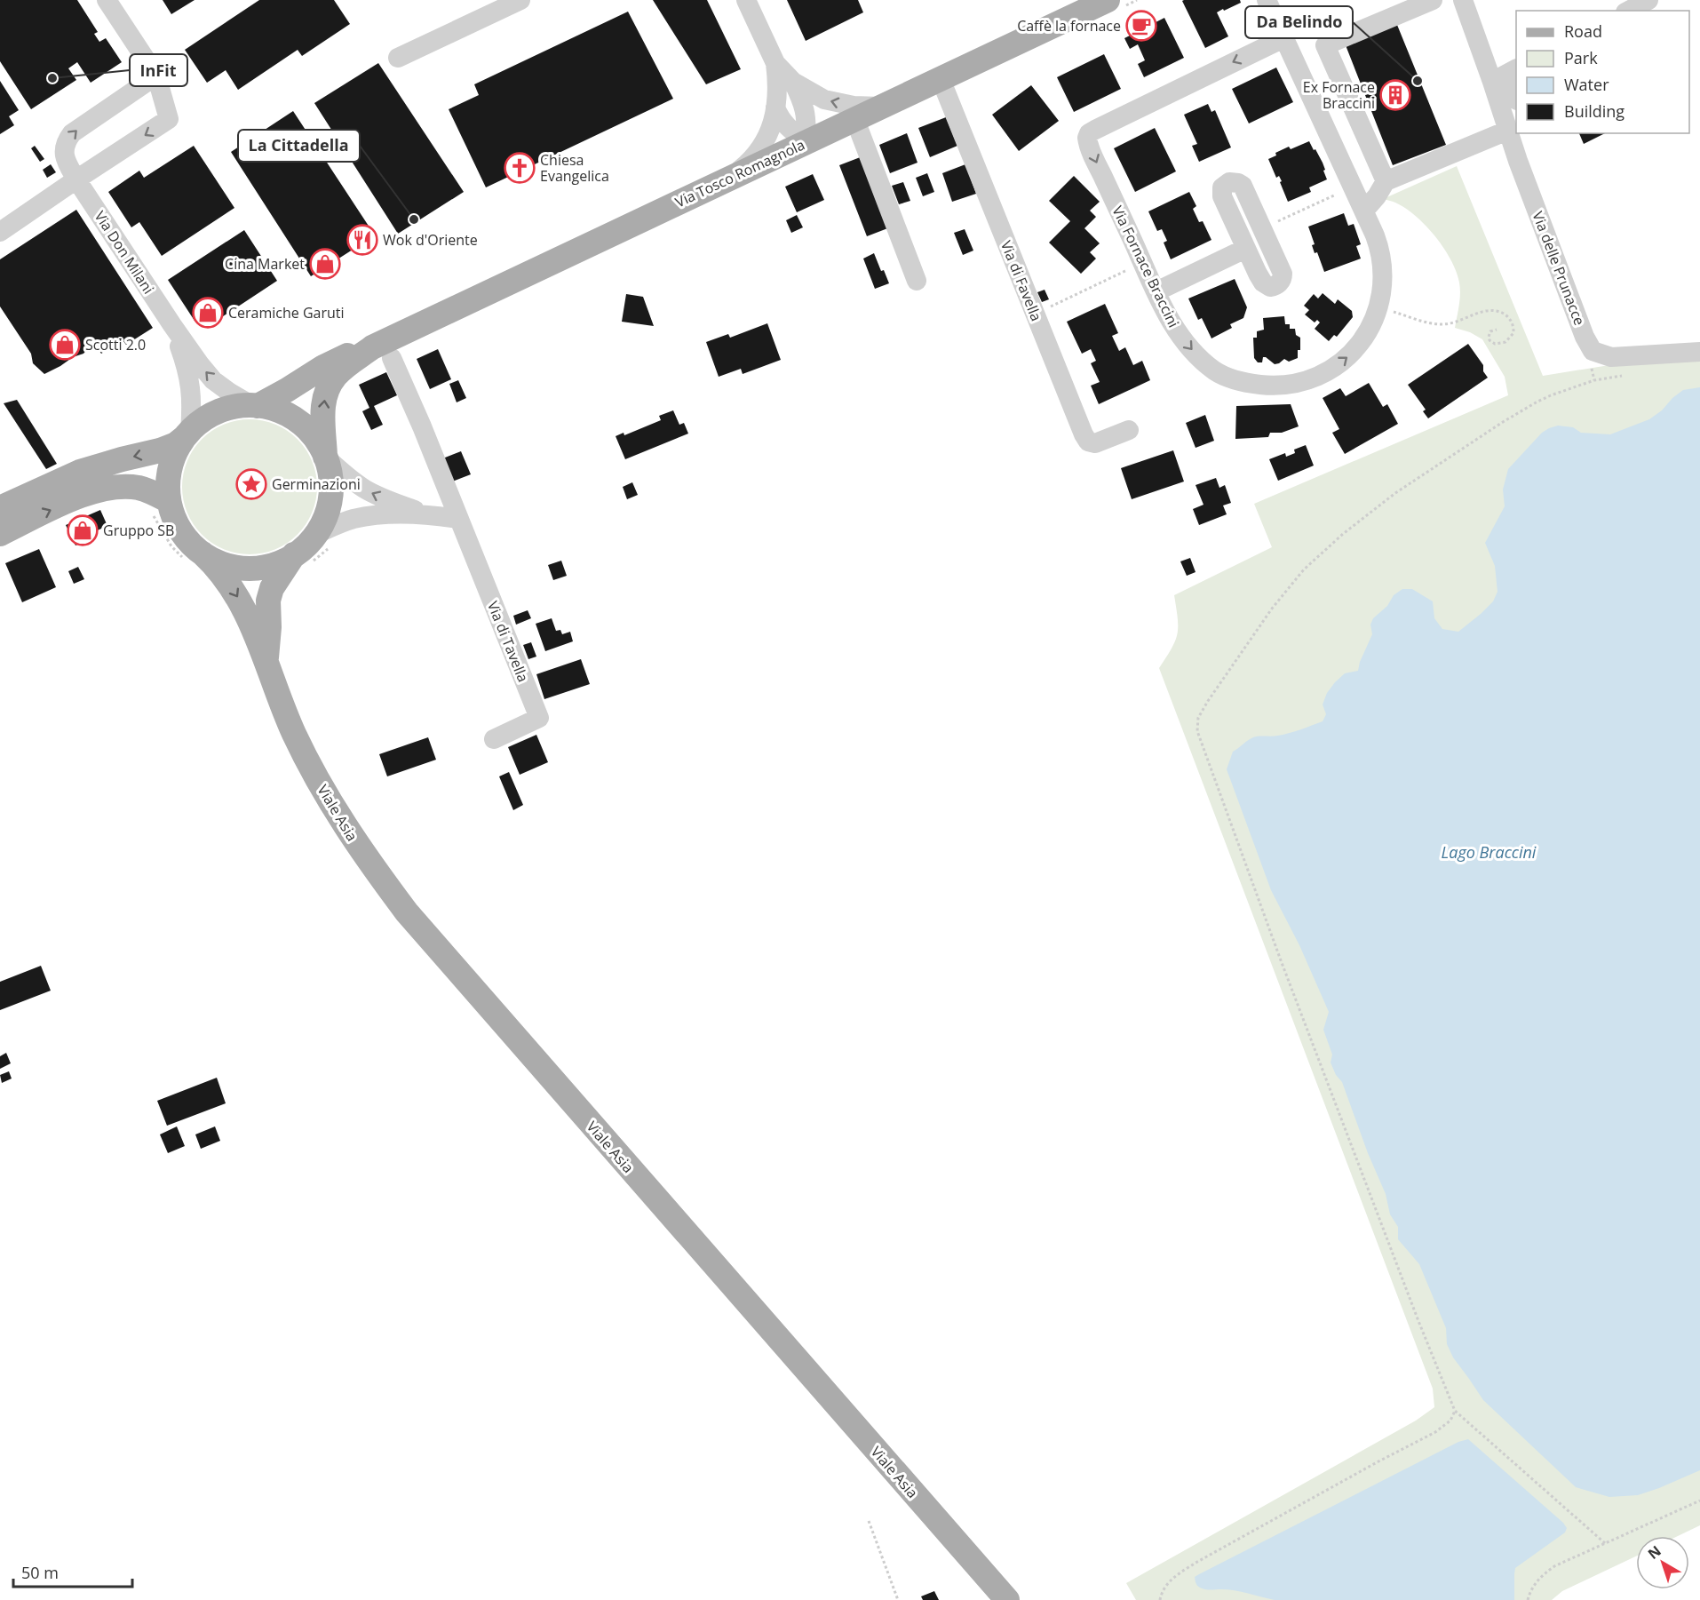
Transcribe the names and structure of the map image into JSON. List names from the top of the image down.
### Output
{
  "streets": {
    "main road": ["Via Tosco Romagnola", "Viale Asia"],
    "street": [
      "Via Don Milani",
      "Via Fornace Braccini",
      "Via delle Prunacce",
      "Via di Favella",
      "Via di Tavella"
    ]
  },
  "crossings": [
    ["Via Tosco Romagnola", "Via Don Milani"],
    ["Via Tosco Romagnola", "Via di Favella"],
    ["Via Tosco Romagnola", "Via di Tavella"],
    ["Via Tosco Romagnola", "Viale Asia"],
    ["Via Don Milani", "Viale Asia"]
  ],
  "water": ["Lago Braccini"],
  "places": {
    "cafe": ["Caffè la fornace"],
    "other": ["InFit", "Da Belindo", "La Cittadella"],
    "building": ["Ex Fornace Braccini"],
    "church": ["Chiesa Evangelica"],
    "restaurant": ["Wok d'Oriente"],
    "shop": [
      "Cina Market",
      "Ceramiche Garuti",
      "Scotti 2.0",
      "Gruppo SB"
    ],
    "place": ["Germinazioni"]
  },
  "legend": [
    "Road",
    "Park",
    "Water",
    "Building"
  ],
  "scale_bar": "50 m",
  "north": "top left"
}
